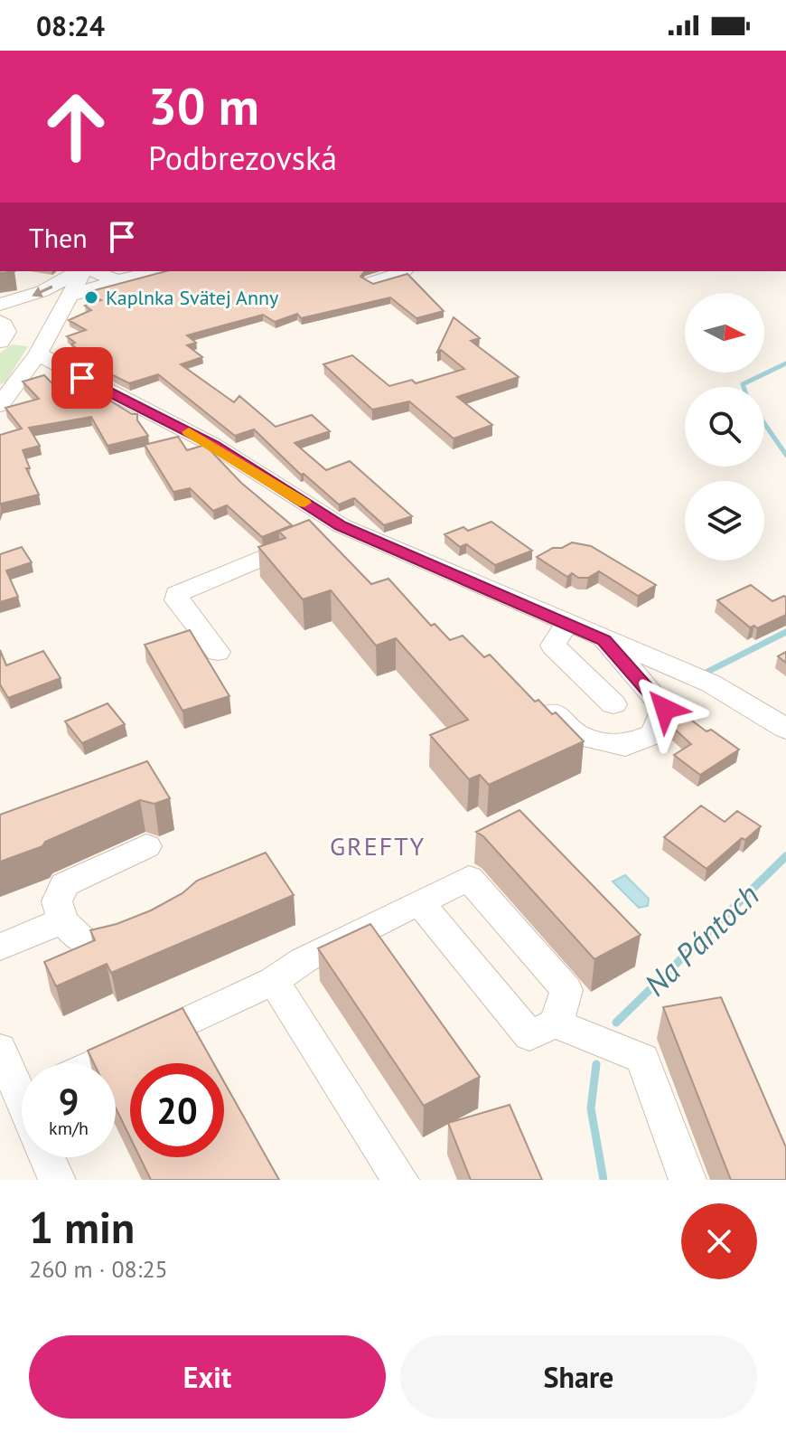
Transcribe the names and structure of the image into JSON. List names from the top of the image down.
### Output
{
  "districts": ["GREFTY"],
  "water": ["Na Pántoch"],
  "places": ["Kaplnka Svätej Anny"],
  "north": "right",
  "page": {
    "status": "08:24",
    "turn": ["30 m", "Podbrezovská"],
    "then": "Then",
    "speed": "9 km/h",
    "limit": "20",
    "heading": ["1 min", "260 m · 08:25"],
    "buttons": ["Exit", "Share"]
  }
}
